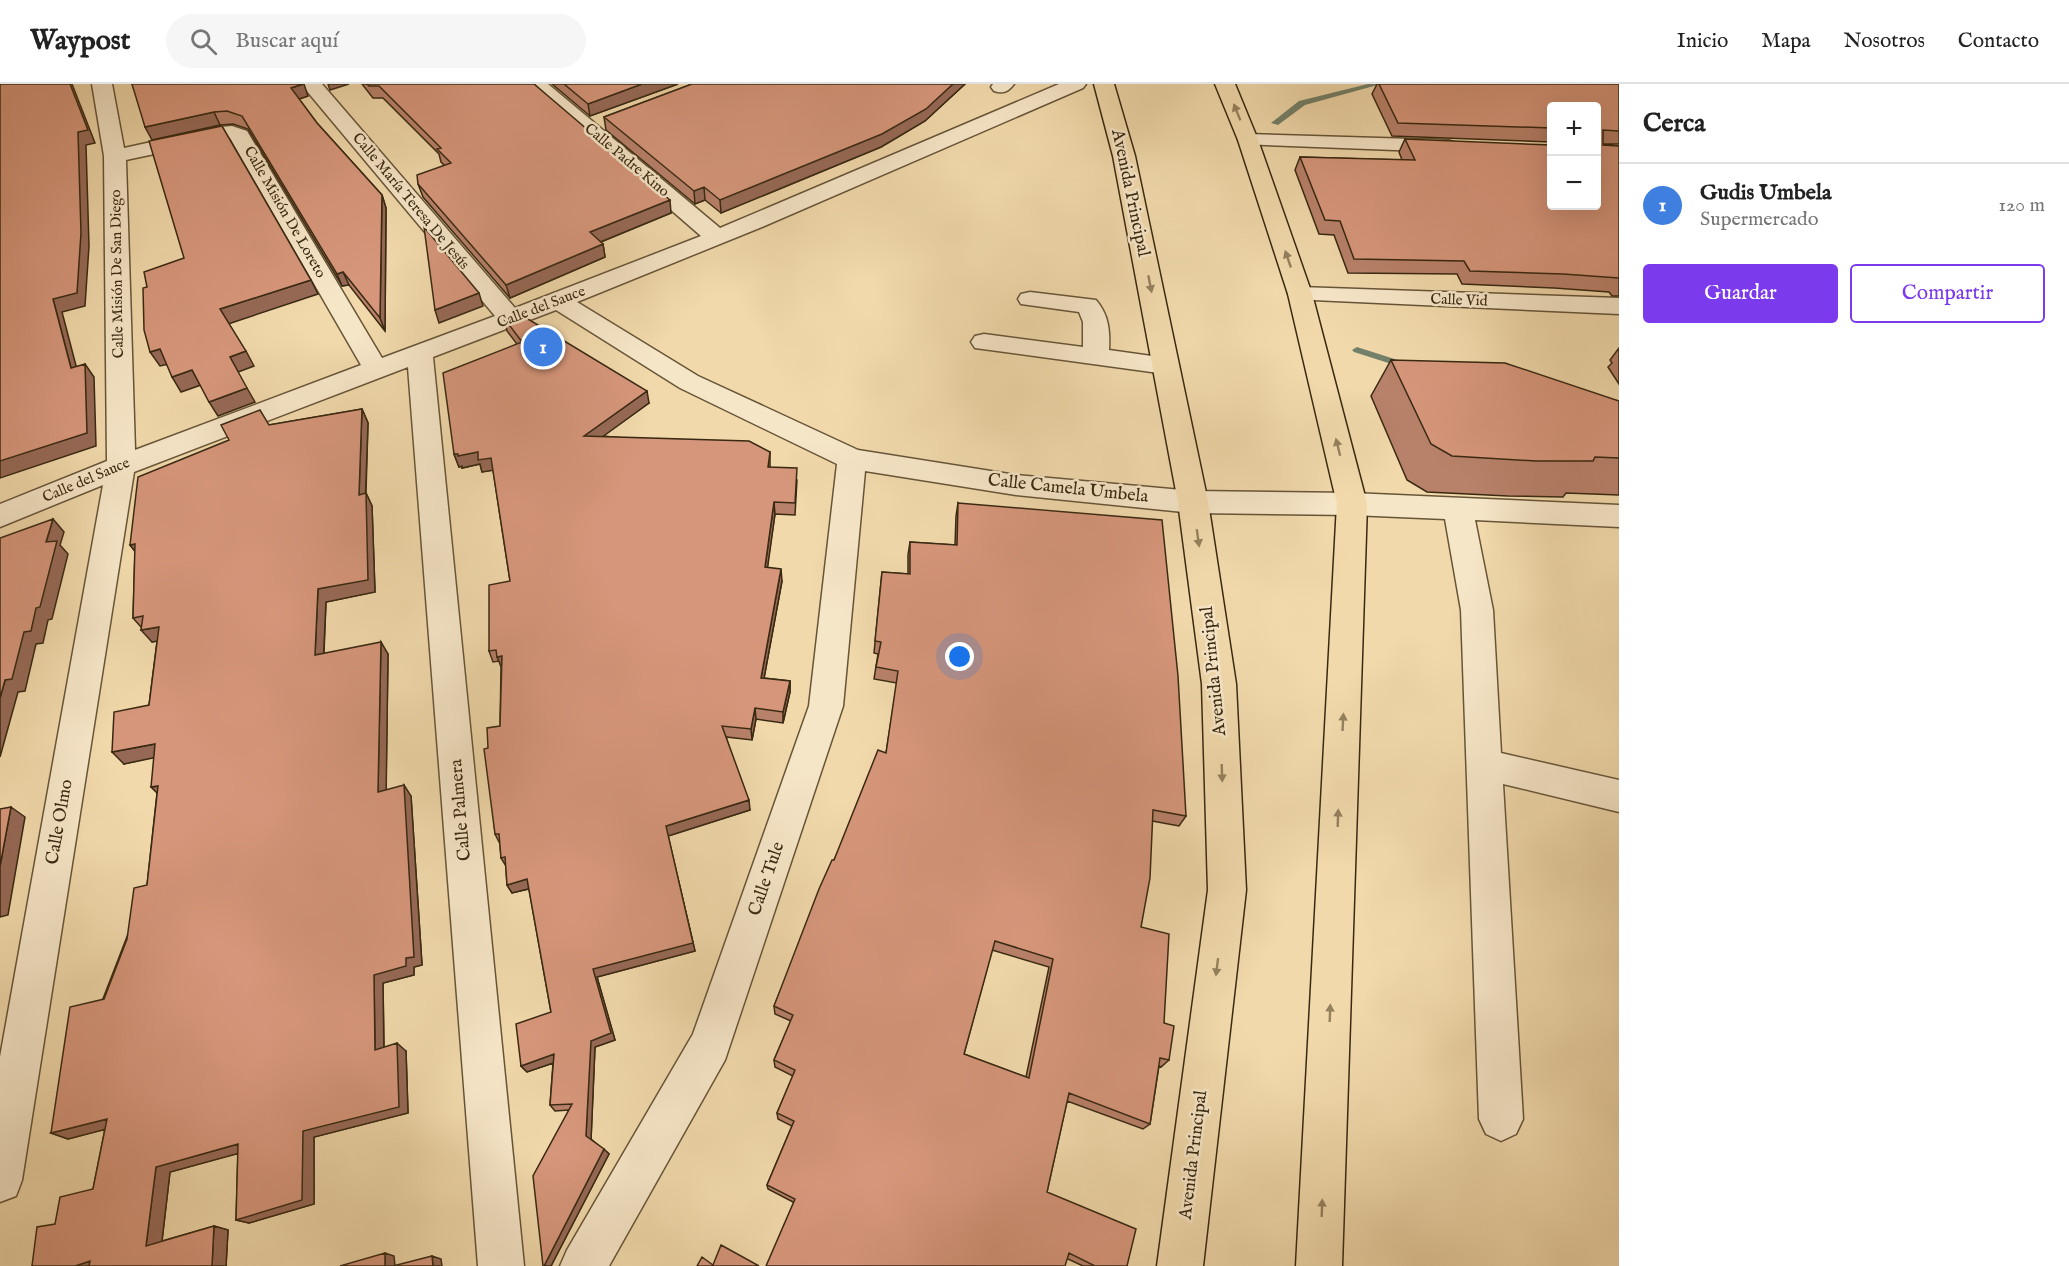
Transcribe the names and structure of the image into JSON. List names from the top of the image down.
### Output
{
  "streets": {
    "main road": ["Avenida Principal"],
    "street": [
      "Calle Padre Kino",
      "Calle María Teresa De Jesús",
      "Calle Misión De Loreto",
      "Calle Misión De San Diego",
      "Calle Vid",
      "Calle del Sauce",
      "Calle Camela Umbela",
      "Calle Palmera",
      "Calle Olmo",
      "Calle Tule"
    ]
  },
  "crossings": [
    ["Calle Padre Kino", "Calle del Sauce"],
    ["Avenida Principal", "Calle Camela Umbela"],
    ["Calle María Teresa De Jesús", "Calle del Sauce"],
    ["Calle Misión De Loreto", "Calle Misión De San Diego"],
    ["Calle Misión De Loreto", "Calle del Sauce"],
    ["Calle Misión De San Diego", "Calle del Sauce"],
    ["Calle Misión De San Diego", "Calle Olmo"],
    ["Calle del Sauce", "Calle Camela Umbela"],
    ["Calle del Sauce", "Calle Palmera"],
    ["Calle del Sauce", "Calle Olmo"],
    ["Calle Camela Umbela", "Calle Tule"]
  ],
  "page": {
    "header": "Waypost",
    "search": "Buscar aquí",
    "nav": [
      "Inicio",
      "Mapa",
      "Nosotros",
      "Contacto"
    ],
    "heading": "Cerca",
    "map_buttons": ["+", "−"],
    "list": [
      {
        "mark": "1",
        "name": "Gudis Umbela",
        "note": "Supermercado",
        "value": "120 m"
      }
    ],
    "buttons": ["Guardar", "Compartir"],
    "pins": "1"
  }
}
